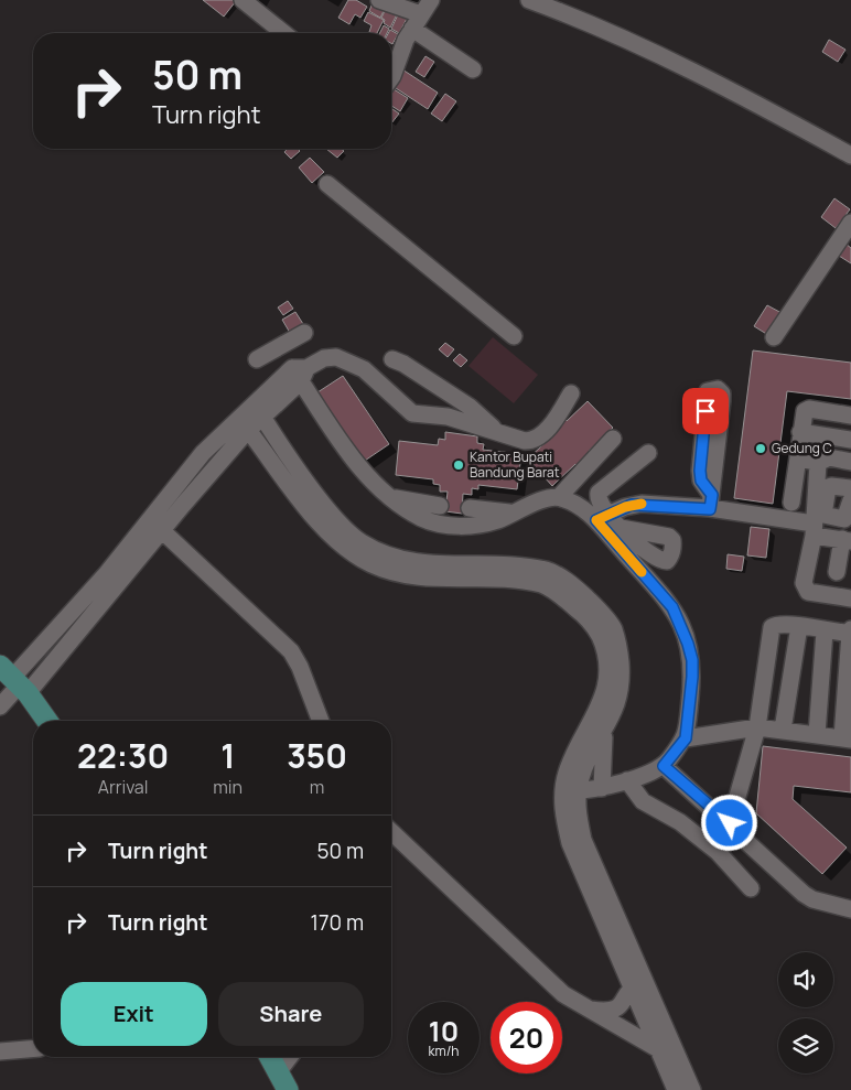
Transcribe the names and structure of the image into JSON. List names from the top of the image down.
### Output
{
  "places": ["Gedung C", "Kantor Bupati Bandung Barat"],
  "page": {
    "turn": ["50 m", "Turn right"],
    "eta": [
      "22:30",
      "Arrival",
      "1",
      "min",
      "350",
      "m"
    ],
    "list": [
      {
        "name": "Turn right",
        "value": "50 m"
      },
      {
        "name": "Turn right",
        "value": "170 m"
      }
    ],
    "buttons": ["Exit", "Share"],
    "speed": "10 km/h",
    "limit": "20"
  }
}
